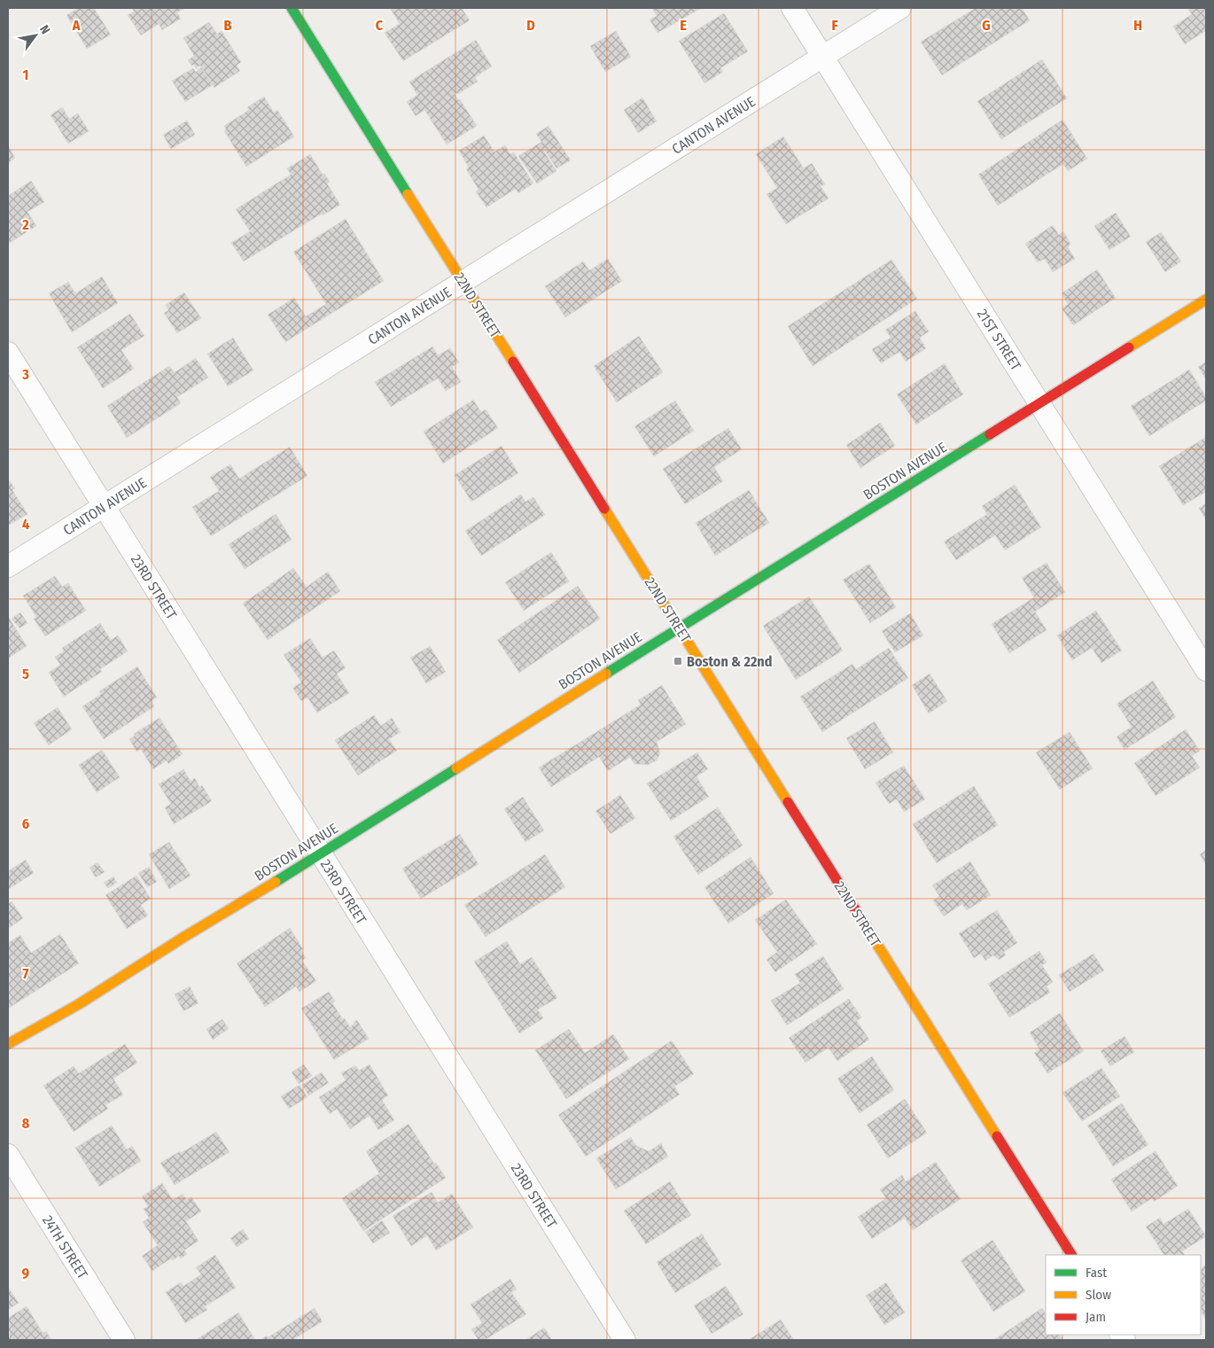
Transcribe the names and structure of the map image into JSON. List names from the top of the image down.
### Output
{
  "streets": {
    "street": [
      "CANTON AVENUE",
      "22ND STREET",
      "21ST STREET",
      "BOSTON AVENUE",
      "23RD STREET",
      "24TH STREET"
    ]
  },
  "crossings": [
    ["CANTON AVENUE", "22ND STREET"],
    ["CANTON AVENUE", "21ST STREET"],
    ["CANTON AVENUE", "23RD STREET"],
    ["22ND STREET", "BOSTON AVENUE"],
    ["21ST STREET", "BOSTON AVENUE"],
    ["BOSTON AVENUE", "23RD STREET"]
  ],
  "places": {
    "transit": ["Boston & 22nd"]
  },
  "legend": ["Fast", "Slow", "Jam"],
  "north": "top right",
  "grid": {
    "columns": [
      "A",
      "B",
      "C",
      "D",
      "E",
      "F",
      "G",
      "H"
    ],
    "rows": [
      "1",
      "2",
      "3",
      "4",
      "5",
      "6",
      "7",
      "8",
      "9"
    ]
  }
}
